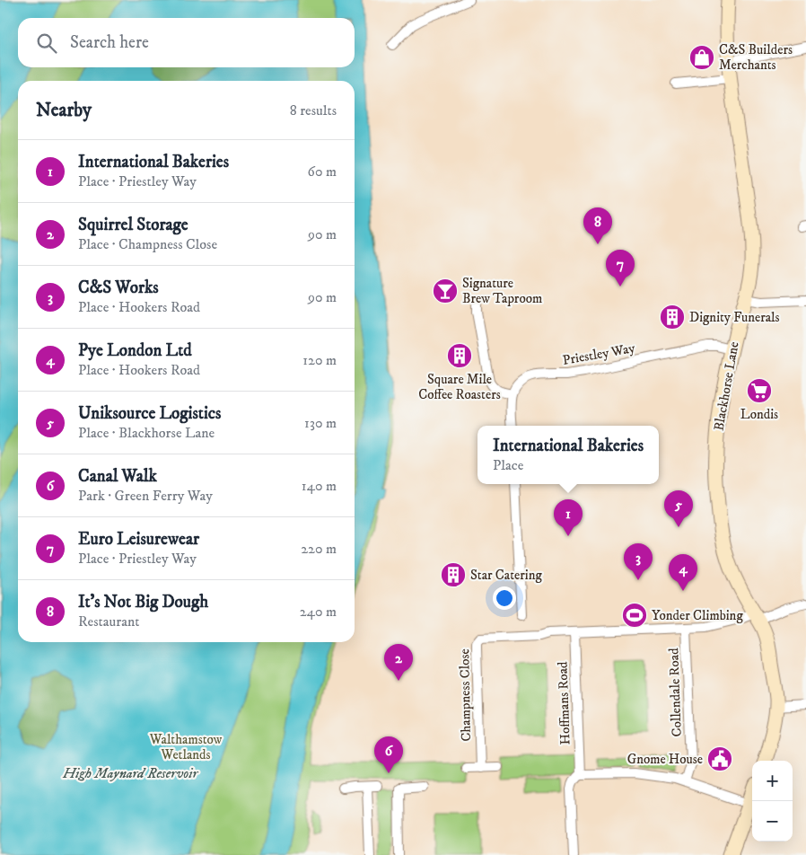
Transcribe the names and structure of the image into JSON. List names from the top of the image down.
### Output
{
  "streets": {
    "main road": ["Blackhorse Lane"],
    "street": [
      "Priestley Way",
      "Collendale Road",
      "Champness Close",
      "Hoffmans Road"
    ]
  },
  "crossings": [
    ["Priestley Way", "Blackhorse Lane"],
    ["Champness Close", "Hoffmans Road"]
  ],
  "water": ["High Maynard Reservoir"],
  "parks": ["Walthamstow Wetlands"],
  "places": {
    "shop": ["C&S Builders Merchants"],
    "bar": ["Signature Brew Taproom"],
    "building": ["Dignity Funerals", "Square Mile Coffee Roasters", "Star Catering"],
    "supermarket": ["Londis"],
    "sports": ["Yonder Climbing"],
    "public building": ["Gnome House"]
  },
  "page": {
    "search": "Search here",
    "heading": ["Nearby", "8 results"],
    "list": [
      {
        "mark": "1",
        "name": "International Bakeries",
        "note": "Place · Priestley Way",
        "value": "60 m"
      },
      {
        "mark": "2",
        "name": "Squirrel Storage",
        "note": "Place · Champness Close",
        "value": "90 m"
      },
      {
        "mark": "3",
        "name": "C&S Works",
        "note": "Place · Hookers Road",
        "value": "90 m"
      },
      {
        "mark": "4",
        "name": "Pye London Ltd",
        "note": "Place · Hookers Road",
        "value": "120 m"
      },
      {
        "mark": "5",
        "name": "Uniksource Logistics",
        "note": "Place · Blackhorse Lane",
        "value": "130 m"
      },
      {
        "mark": "6",
        "name": "Canal Walk",
        "note": "Park · Green Ferry Way",
        "value": "140 m"
      },
      {
        "mark": "7",
        "name": "Euro Leisurewear",
        "note": "Place · Priestley Way",
        "value": "220 m"
      },
      {
        "mark": "8",
        "name": "It's Not Big Dough",
        "note": "Restaurant",
        "value": "240 m"
      }
    ],
    "pins": [
      "8",
      "7",
      "5",
      "1",
      "3",
      "4",
      "2",
      "6"
    ],
    "popup": ["International Bakeries", "Place"],
    "map_buttons": ["+", "−"]
  }
}
